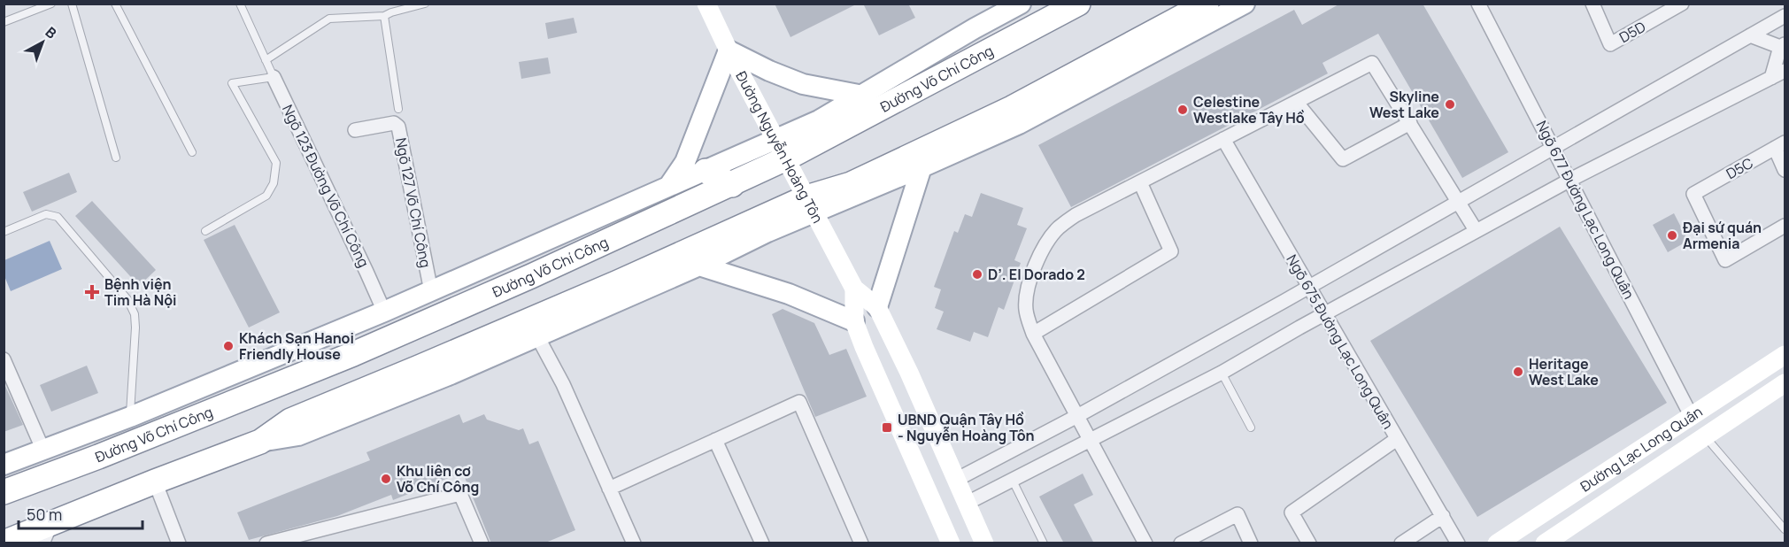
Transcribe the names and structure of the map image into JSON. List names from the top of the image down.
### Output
{
  "streets": {
    "highway": ["Đường Võ Chí Công"],
    "main road": ["Đường Nguyễn Hoàng Tôn", "Đường Lạc Long Quân"],
    "street": [
      "D5D",
      "D5C",
      "Ngõ 123 Đường Võ Chí Công",
      "Ngõ 127 Võ Chí Công",
      "Ngõ 677 Đường Lạc Long Quân",
      "Ngõ 675 Đường Lạc Long Quân"
    ]
  },
  "crossings": [
    ["Đường Võ Chí Công", "Đường Nguyễn Hoàng Tôn"],
    ["Đường Võ Chí Công", "Ngõ 123 Đường Võ Chí Công"],
    ["Đường Võ Chí Công", "Ngõ 127 Võ Chí Công"],
    ["Ngõ 677 Đường Lạc Long Quân", "Đường Lạc Long Quân"]
  ],
  "places": {
    "other": [
      "Skyline West Lake",
      "Celestine Westlake Tây Hồ",
      "Đại sứ quán Armenia",
      "D’. El Dorado 2",
      "Khách Sạn Hanoi Friendly House",
      "Heritage West Lake",
      "Khu liên cơ Võ Chí Công"
    ],
    "health": ["Bệnh viện Tim Hà Nội"],
    "transit": ["UBND Quận Tây Hồ - Nguyễn Hoàng Tôn"]
  },
  "scale_bar": "50 m",
  "north": "top right"
}
